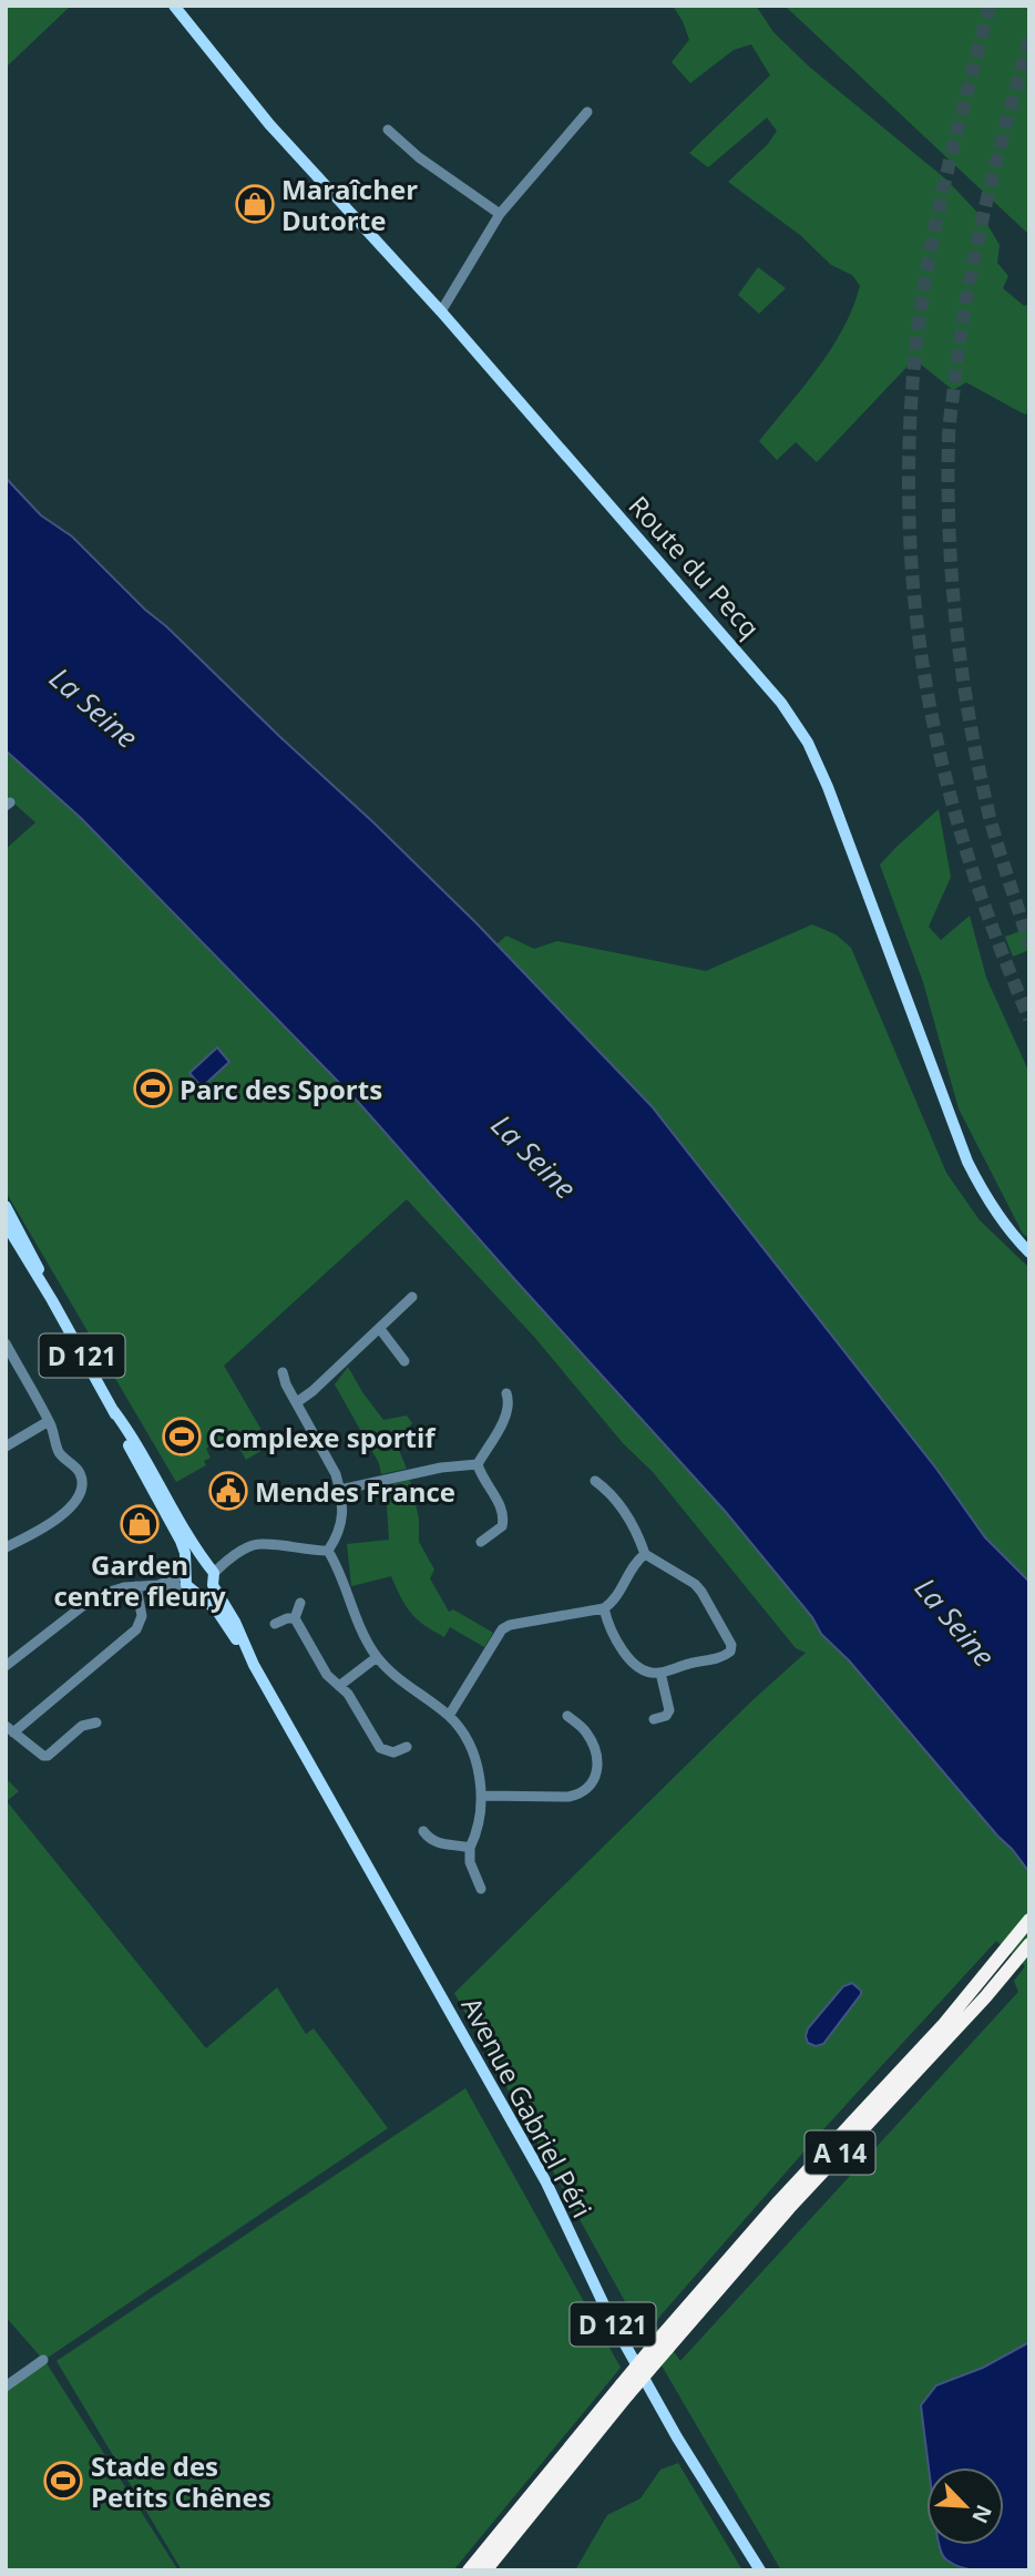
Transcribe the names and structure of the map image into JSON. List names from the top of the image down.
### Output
{
  "streets": {
    "highway": ["A 14"],
    "main road": ["Route du Pecq", "D 121", "Avenue Gabriel Péri"]
  },
  "water": ["La Seine"],
  "places": {
    "shop": ["Maraîcher Dutorte", "Garden centre fleury"],
    "sports": ["Parc des Sports", "Complexe sportif", "Stade des Petits Chênes"],
    "public building": ["Mendes France"]
  },
  "north": "bottom right"
}
